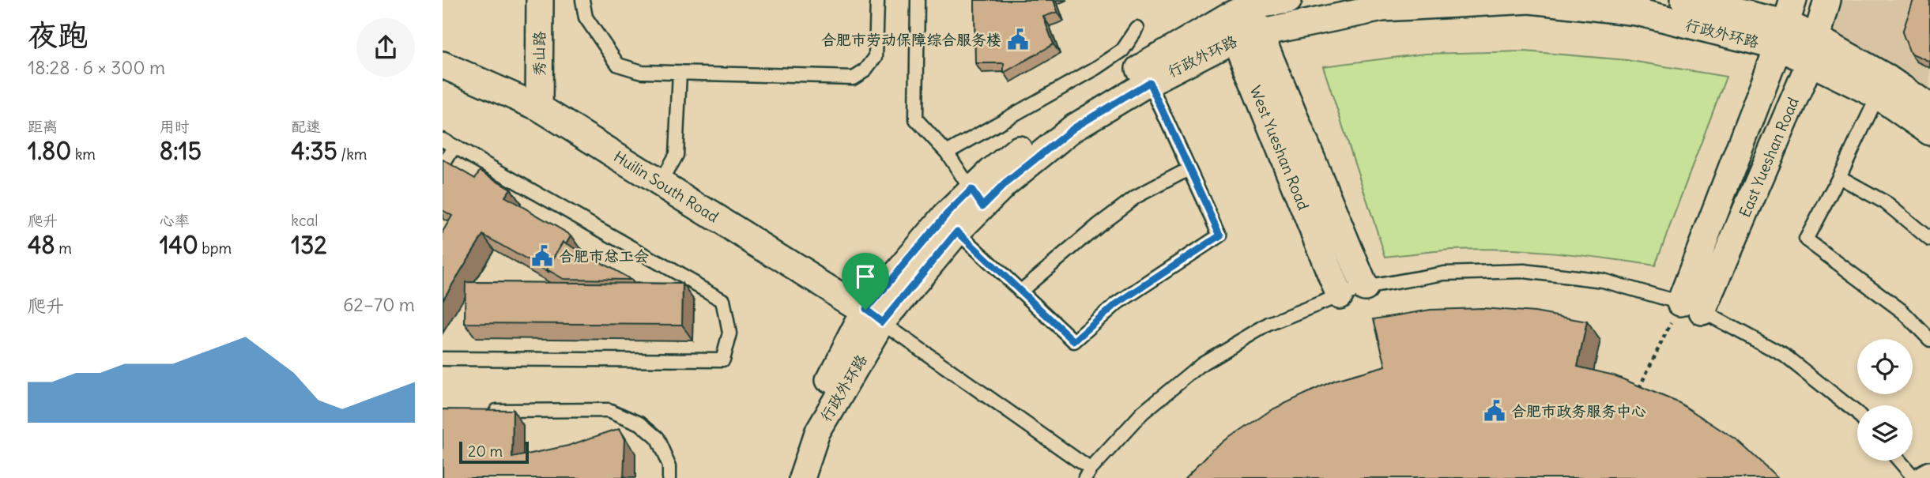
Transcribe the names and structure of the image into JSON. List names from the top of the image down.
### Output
{
  "streets": {
    "street": [
      "行政外环路",
      "秀山路",
      "West Yueshan Road",
      "East Yueshan Road",
      "Huilin South Road"
    ]
  },
  "crossings": [
    ["行政外环路", "West Yueshan Road"],
    ["行政外环路", "East Yueshan Road"],
    ["行政外环路", "Huilin South Road"],
    ["秀山路", "Huilin South Road"]
  ],
  "places": {
    "public building": ["合肥市劳动保障综合服务楼", "合肥市总工会", "合肥市政务服务中心"]
  },
  "scale_bar": "20 m",
  "page": {
    "heading": ["夜跑", "18:28 · 6 × 300 m"],
    "stats": [
      ["距离", "1.80 km"],
      ["用时", "8:15"],
      ["配速", "4:35 /km"],
      ["爬升", "48 m"],
      ["心率", "140 bpm"],
      ["kcal", "132"]
    ],
    "chart": ["爬升", "62–70 m"],
    "scale": "20 m"
  }
}
